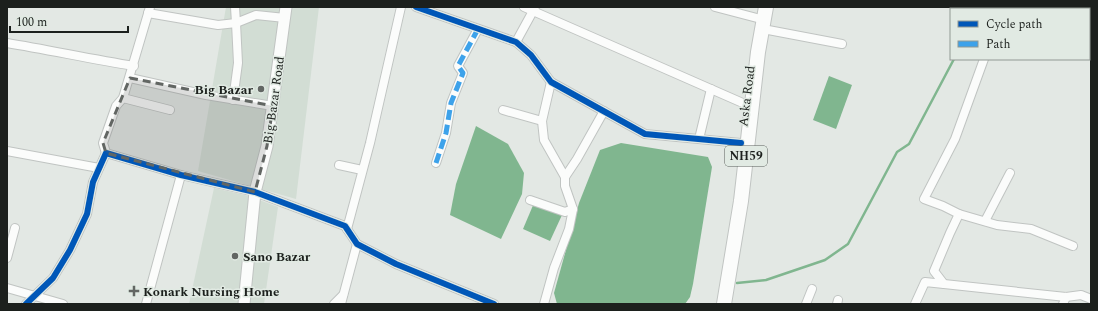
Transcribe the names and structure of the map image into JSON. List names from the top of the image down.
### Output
{
  "streets": {
    "highway": ["Aska Road", "NH59"],
    "street": ["Big Bazar Road"]
  },
  "crossings": [
    ["Aska Road", "NH59"]
  ],
  "places": {
    "other": ["Big Bazar", "Sano Bazar"],
    "health": ["Konark Nursing Home"]
  },
  "legend": ["Cycle path", "Path"],
  "scale_bar": "100 m"
}
